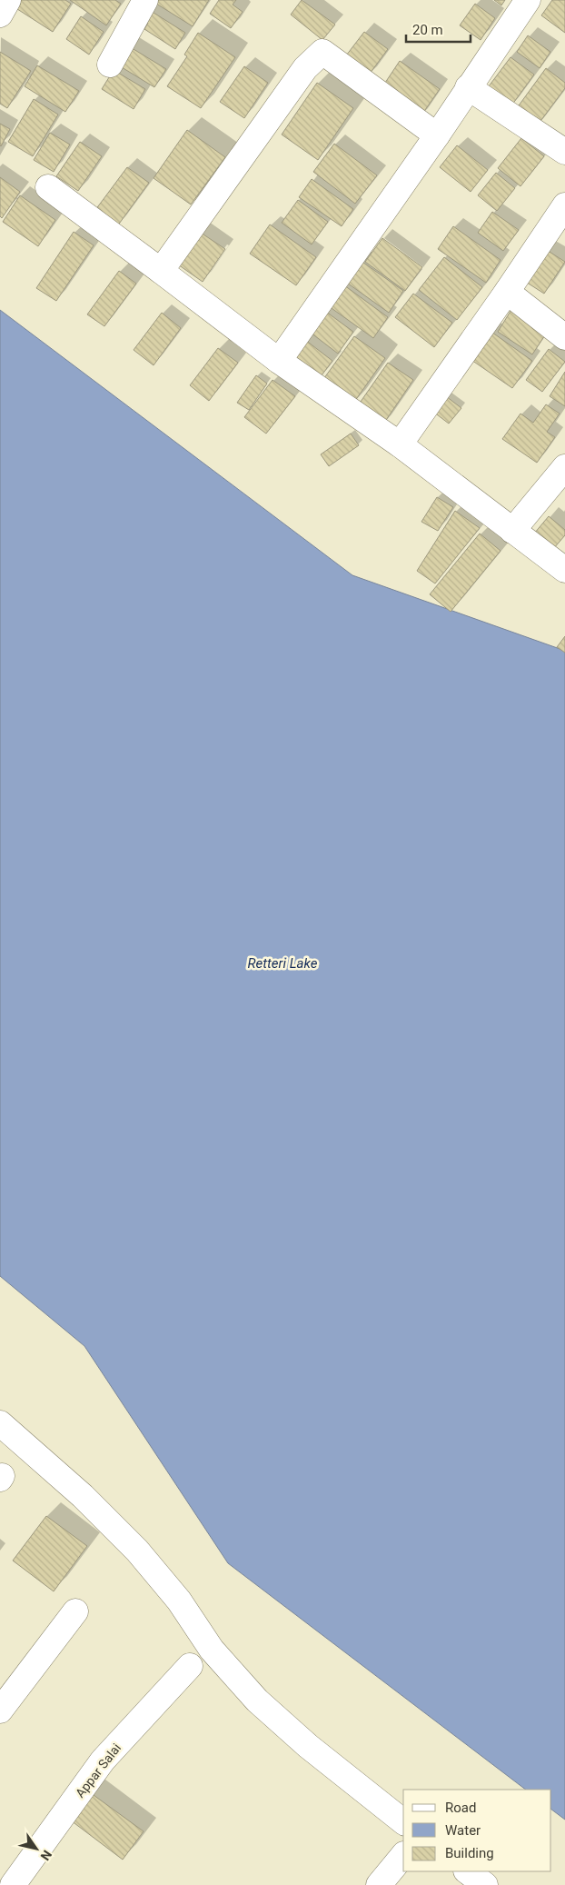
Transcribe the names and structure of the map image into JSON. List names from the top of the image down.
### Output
{
  "streets": {
    "street": ["Appar Salai"]
  },
  "water": ["Retteri Lake"],
  "legend": ["Road", "Water", "Building"],
  "scale_bar": "20 m",
  "north": "bottom right"
}
